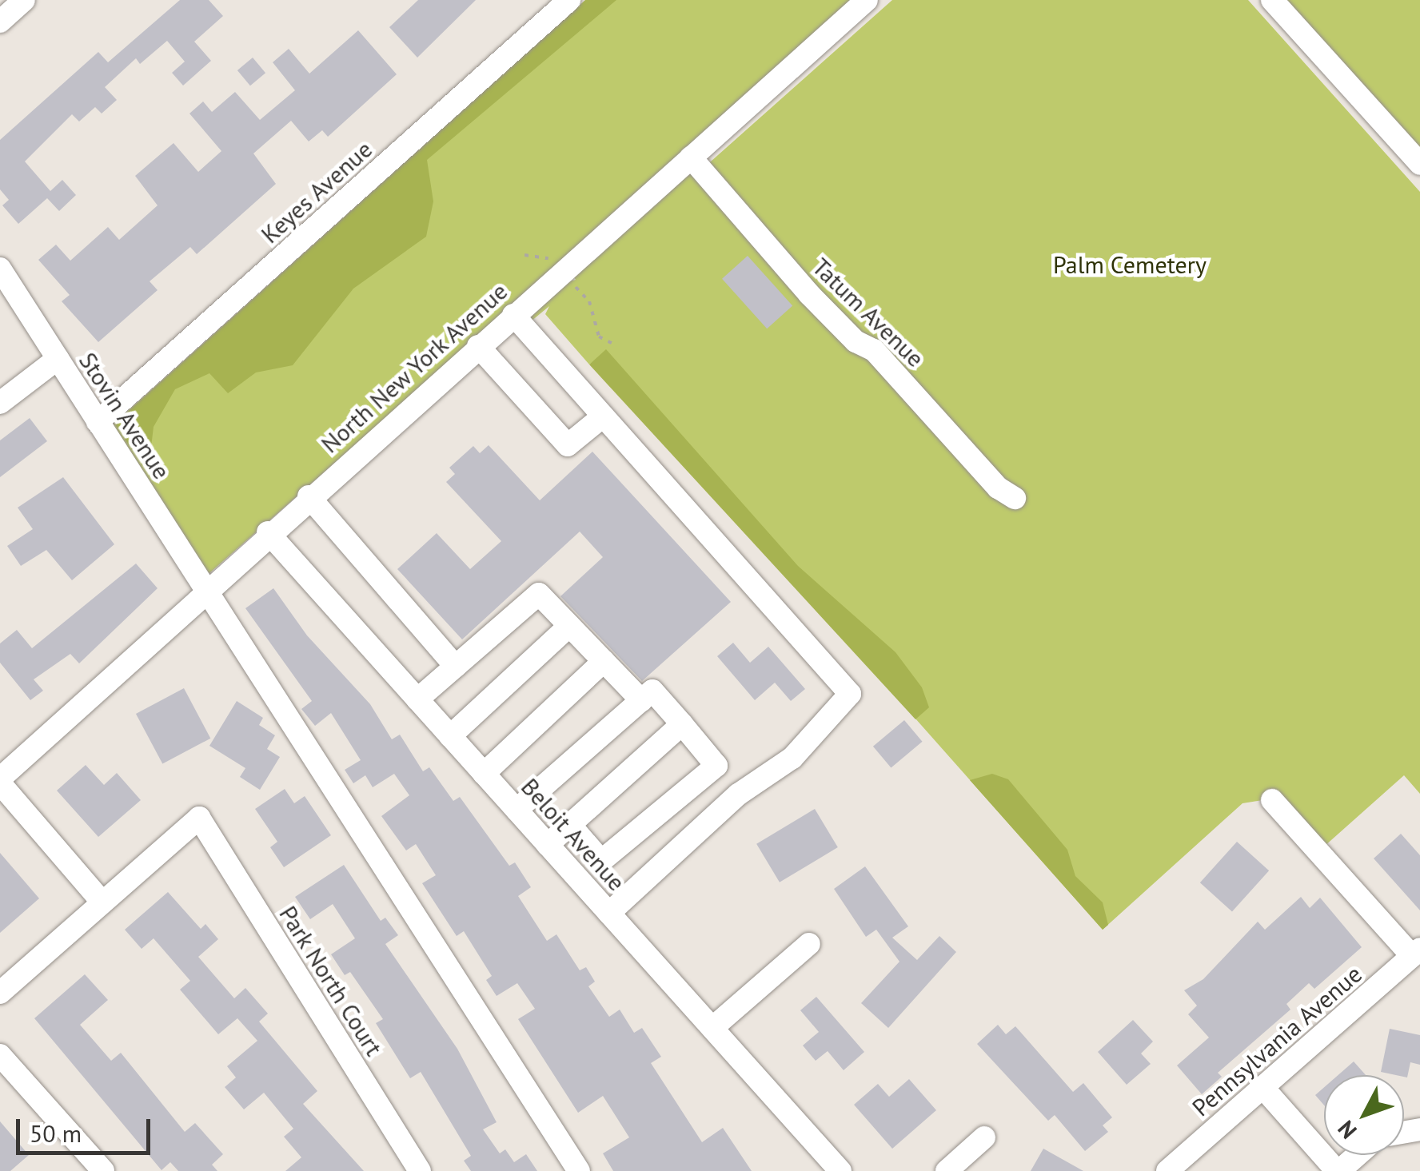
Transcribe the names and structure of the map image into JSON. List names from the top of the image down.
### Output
{
  "streets": {
    "street": [
      "Keyes Avenue",
      "Tatum Avenue",
      "North New York Avenue",
      "Stovin Avenue",
      "Beloit Avenue",
      "Park North Court",
      "Pennsylvania Avenue"
    ]
  },
  "crossings": [
    ["Keyes Avenue", "Stovin Avenue"],
    ["Tatum Avenue", "North New York Avenue"],
    ["North New York Avenue", "Stovin Avenue"],
    ["North New York Avenue", "Beloit Avenue"]
  ],
  "parks": ["Palm Cemetery"],
  "scale_bar": "50 m",
  "north": "bottom left"
}
